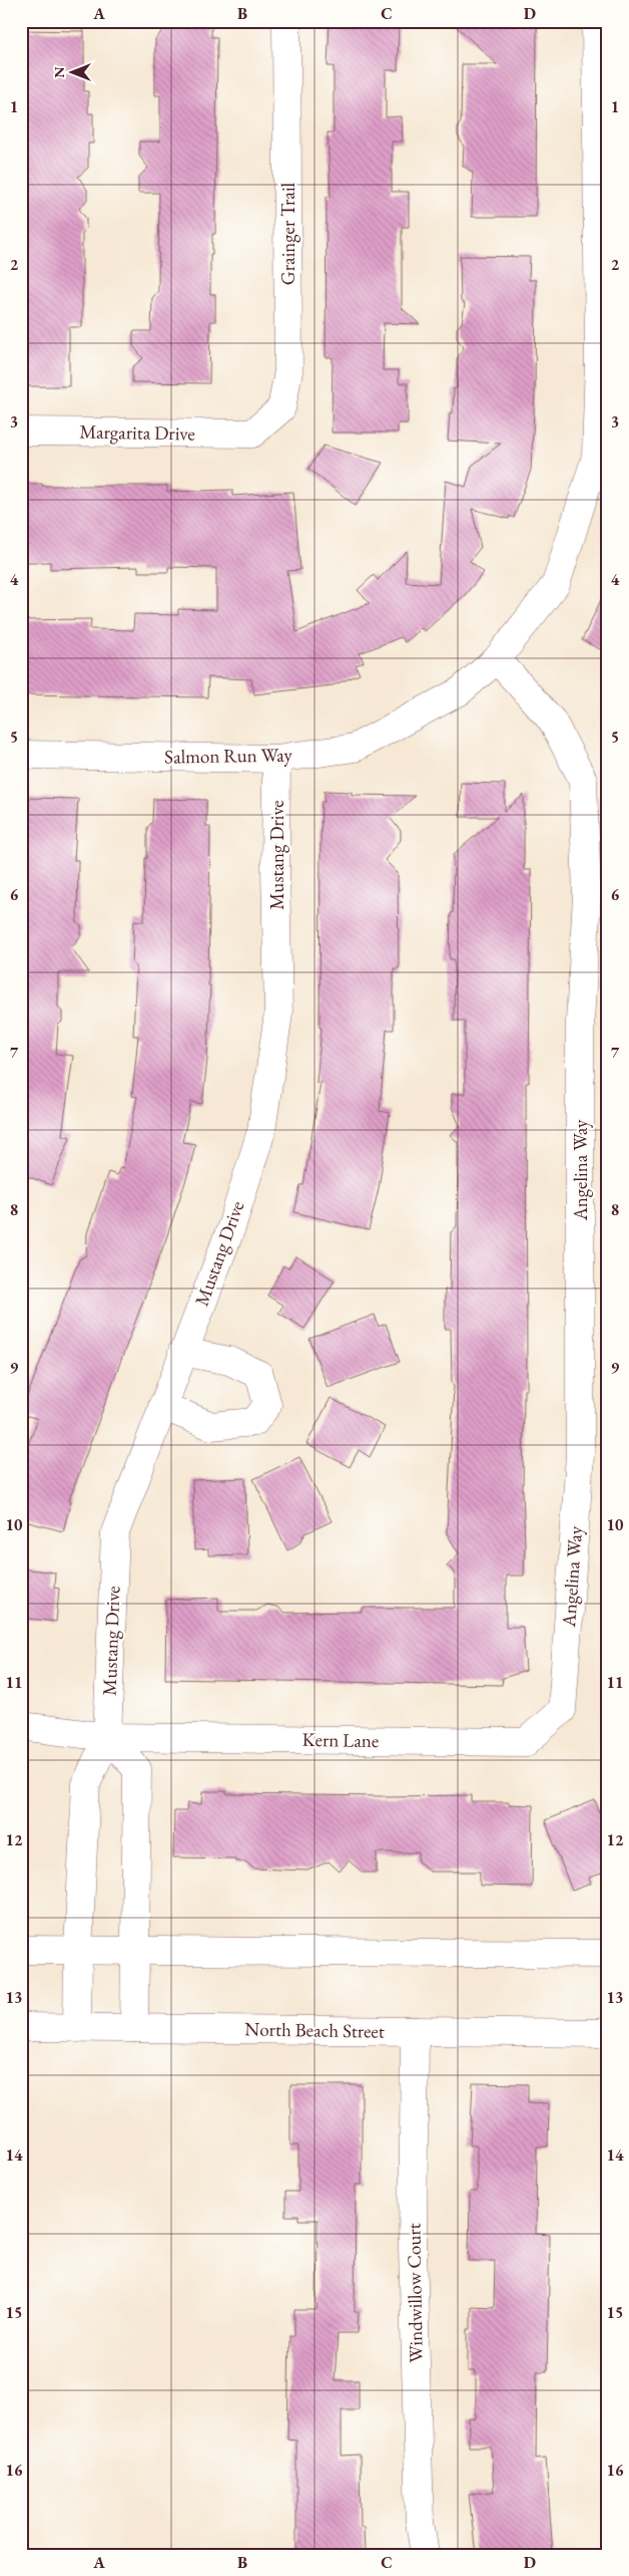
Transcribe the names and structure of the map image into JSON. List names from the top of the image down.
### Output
{
  "streets": {
    "street": [
      "Grainger Trail",
      "Margarita Drive",
      "Salmon Run Way",
      "Mustang Drive",
      "Angelina Way",
      "Kern Lane",
      "North Beach Street",
      "Windwillow Court"
    ]
  },
  "crossings": [
    ["Grainger Trail", "Margarita Drive"],
    ["Salmon Run Way", "Mustang Drive"],
    ["Salmon Run Way", "Angelina Way"],
    ["Mustang Drive", "Kern Lane"],
    ["Mustang Drive", "North Beach Street"],
    ["Angelina Way", "Kern Lane"],
    ["North Beach Street", "Windwillow Court"]
  ],
  "north": "left",
  "grid": {
    "columns": [
      "A",
      "B",
      "C",
      "D"
    ],
    "rows": [
      "1",
      "2",
      "3",
      "4",
      "5",
      "6",
      "7",
      "8",
      "9",
      "10",
      "11",
      "12",
      "13",
      "14",
      "15",
      "16"
    ]
  }
}
